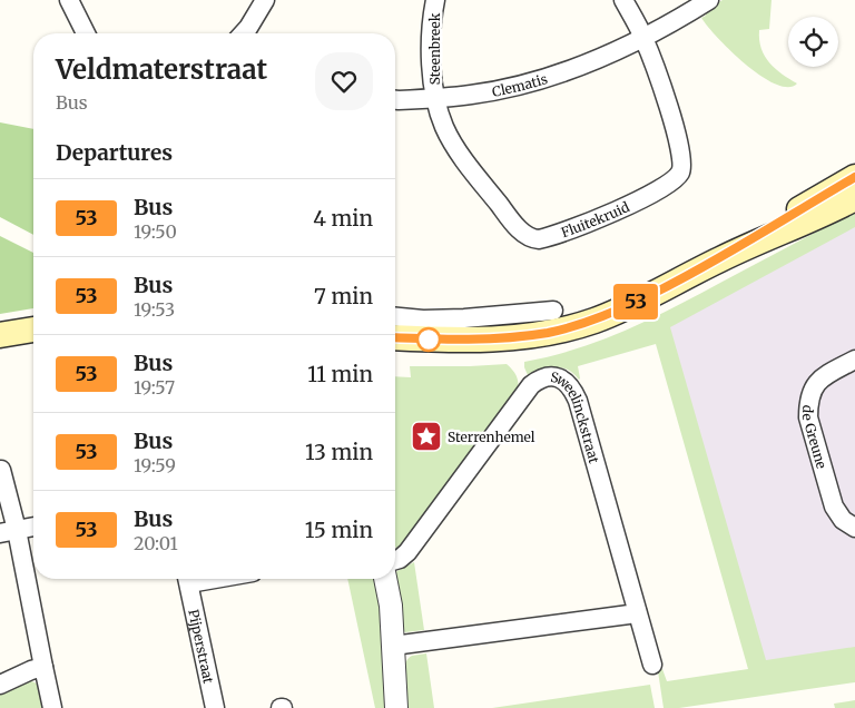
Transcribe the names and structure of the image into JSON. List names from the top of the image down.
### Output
{
  "streets": {
    "street": [
      "Steenbreek",
      "Clematis",
      "Fluitekruid",
      "Sweelinckstraat",
      "de Greune",
      "Pijperstraat"
    ]
  },
  "crossings": [
    ["Steenbreek", "Clematis"],
    ["Steenbreek", "Fluitekruid"],
    ["Clematis", "Fluitekruid"]
  ],
  "places": {
    "place": ["Sterrenhemel"]
  },
  "lines": ["bus line 53"],
  "page": {
    "on_map": "53",
    "heading": [
      ["Veldmaterstraat", "Bus"],
      "Departures"
    ],
    "list": [
      {
        "mark": "53",
        "name": "Bus",
        "note": "19:50",
        "value": "4 min"
      },
      {
        "mark": "53",
        "name": "Bus",
        "note": "19:53",
        "value": "7 min"
      },
      {
        "mark": "53",
        "name": "Bus",
        "note": "19:57",
        "value": "11 min"
      },
      {
        "mark": "53",
        "name": "Bus",
        "note": "19:59",
        "value": "13 min"
      },
      {
        "mark": "53",
        "name": "Bus",
        "note": "20:01",
        "value": "15 min"
      }
    ]
  }
}
